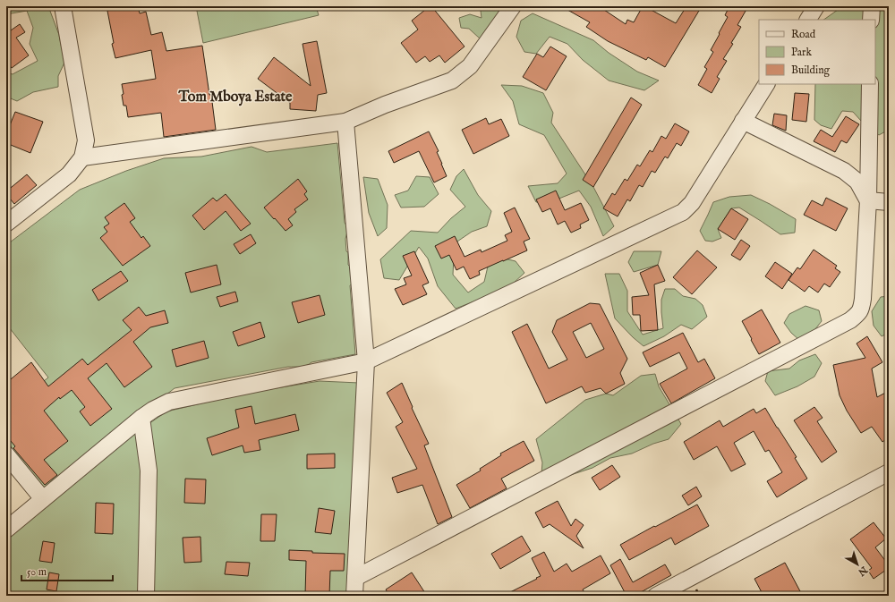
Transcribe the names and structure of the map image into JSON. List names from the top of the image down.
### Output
{
  "districts": ["Tom Mboya Estate"],
  "legend": ["Road", "Park", "Building"],
  "scale_bar": "50 m",
  "north": "bottom right"
}
